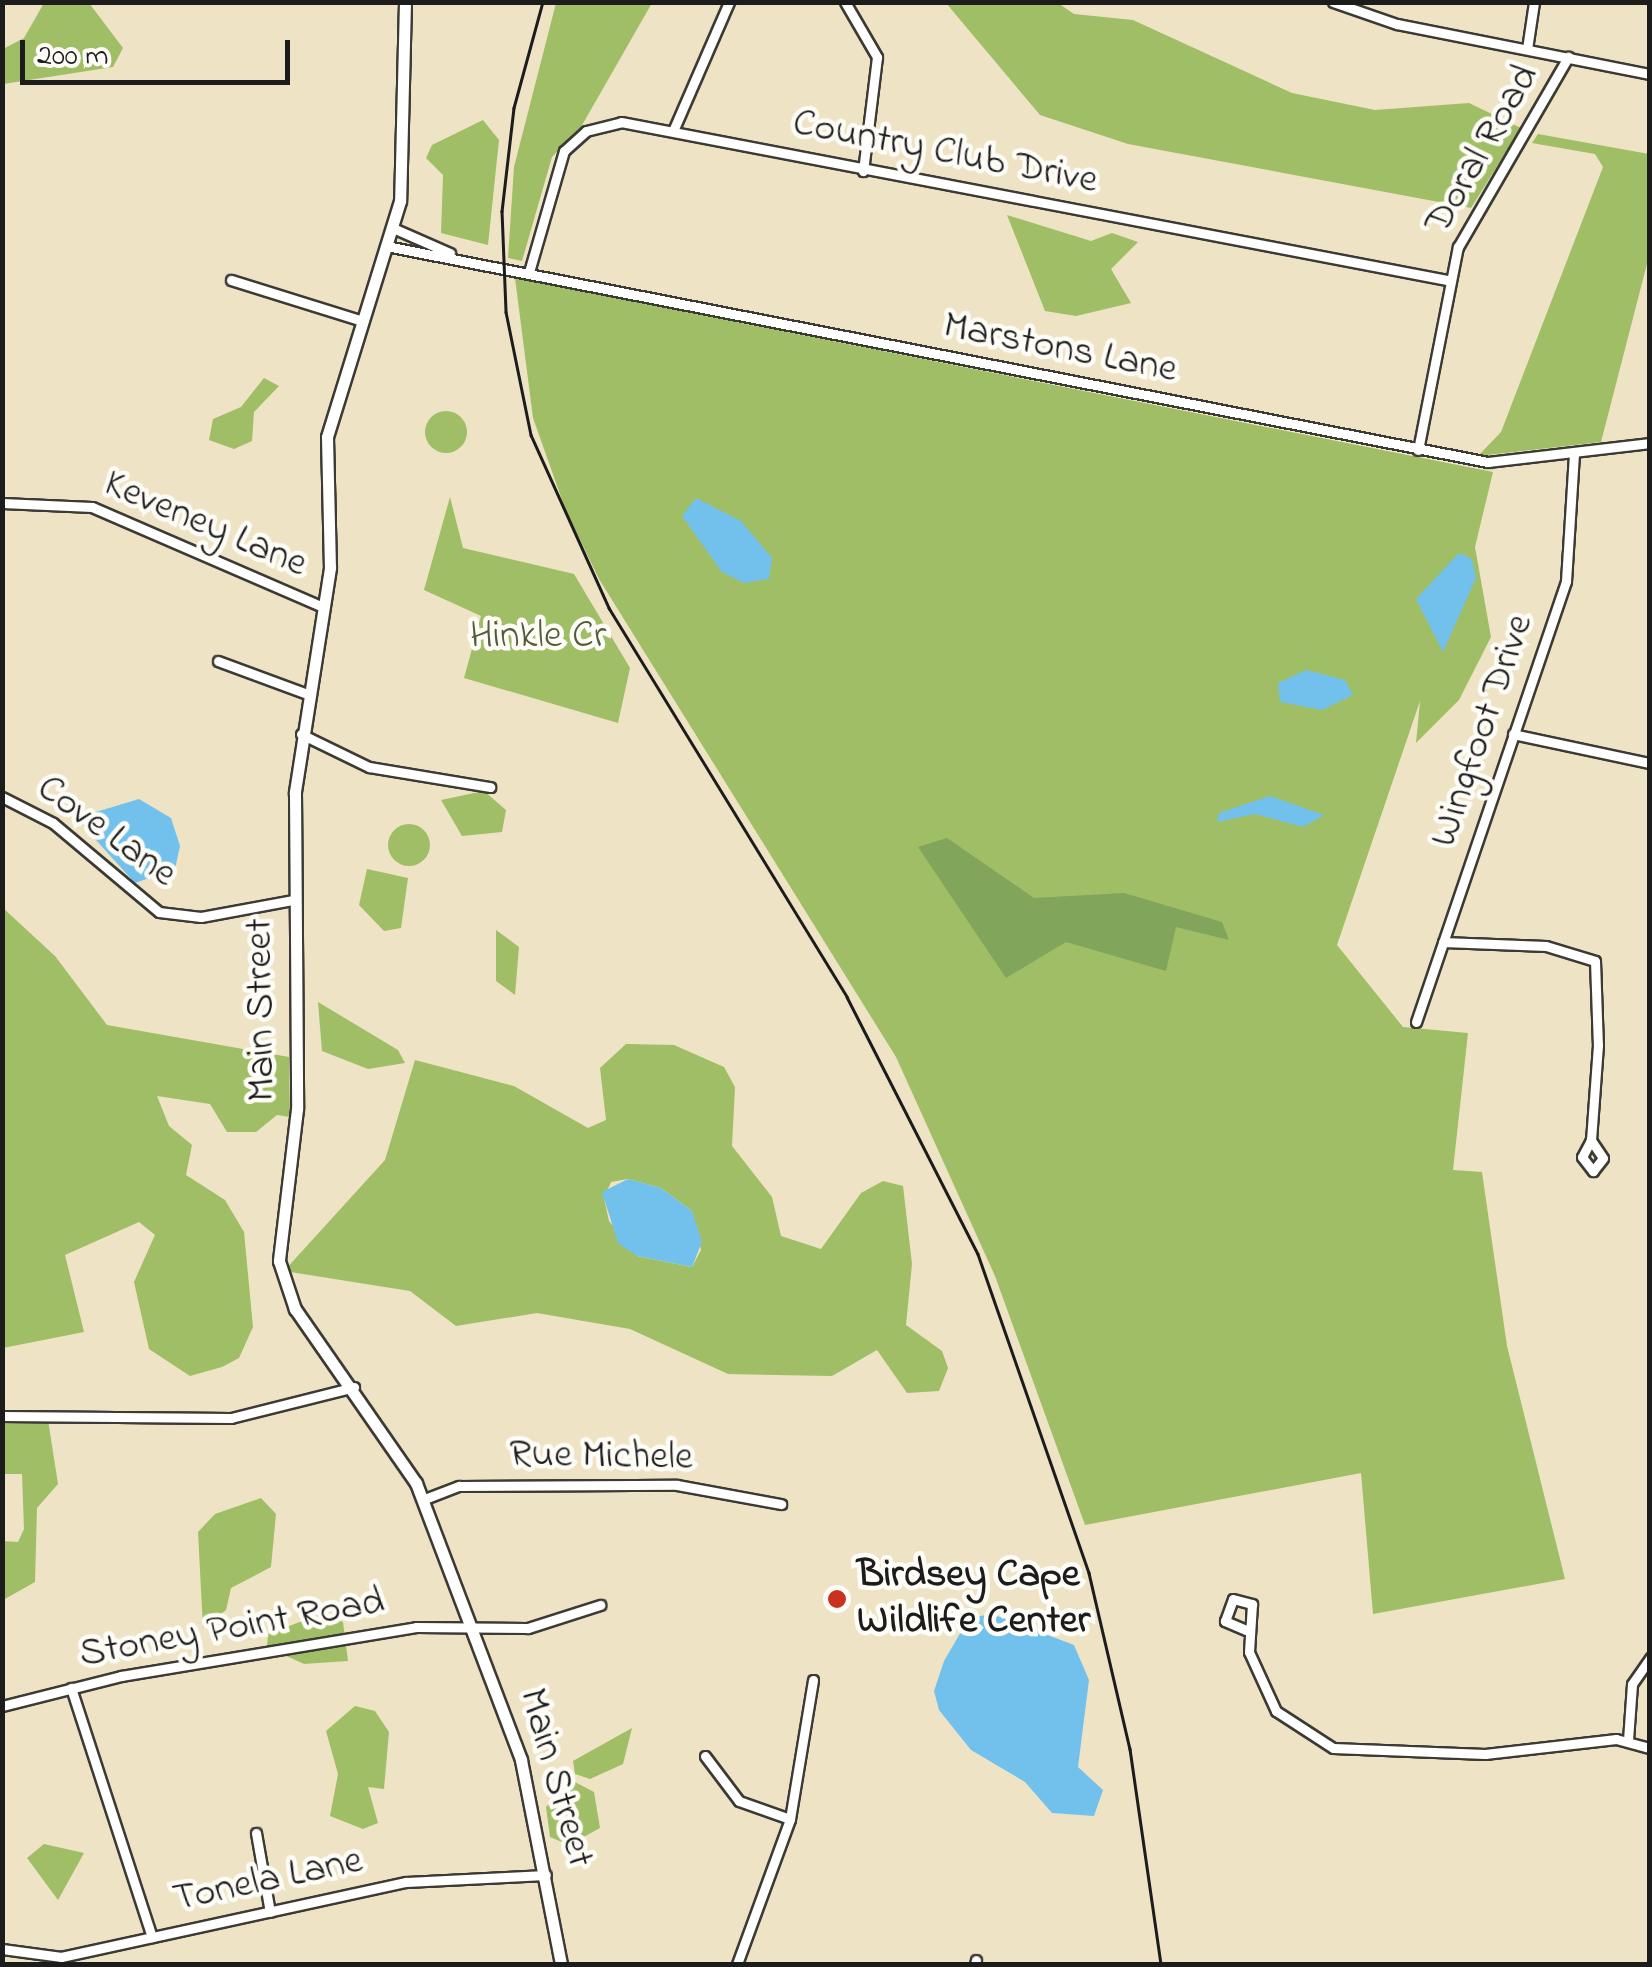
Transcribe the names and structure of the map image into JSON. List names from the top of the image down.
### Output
{
  "streets": {
    "main road": ["Main Street"],
    "street": [
      "Doral Road",
      "Country Club Drive",
      "Marstons Lane",
      "Keveney Lane",
      "Wingfoot Drive",
      "Cove Lane",
      "Rue Michele",
      "Stoney Point Road",
      "Tonela Lane"
    ]
  },
  "crossings": [
    ["Doral Road", "Country Club Drive"],
    ["Doral Road", "Marstons Lane"],
    ["Country Club Drive", "Marstons Lane"],
    ["Marstons Lane", "Wingfoot Drive"],
    ["Marstons Lane", "Main Street"],
    ["Keveney Lane", "Main Street"],
    ["Cove Lane", "Main Street"],
    ["Main Street", "Rue Michele"],
    ["Main Street", "Stoney Point Road"],
    ["Main Street", "Tonela Lane"]
  ],
  "parks": ["Hinkle Cr"],
  "places": ["Birdsey Cape Wildlife Center"],
  "scale_bar": "200 m"
}
